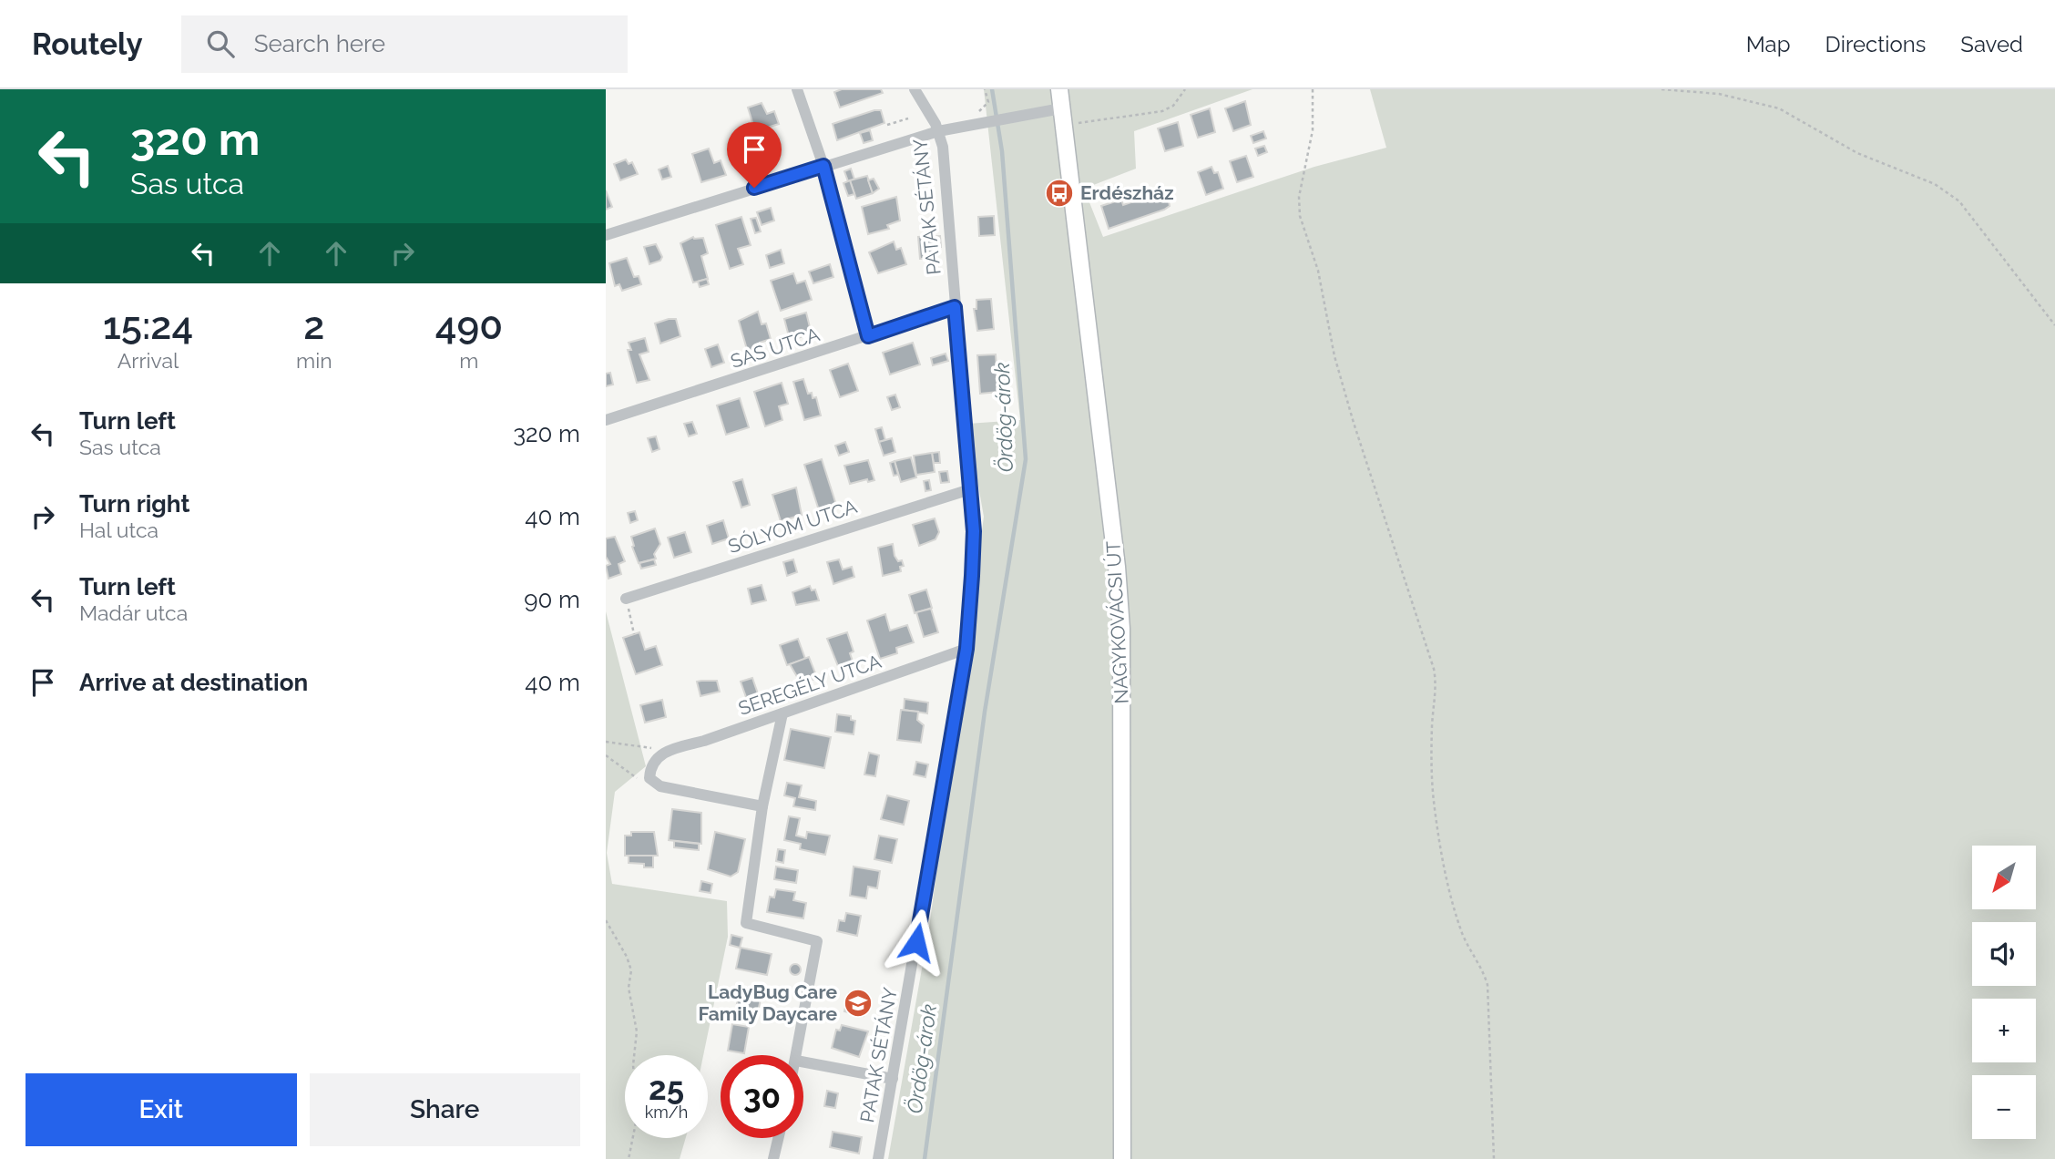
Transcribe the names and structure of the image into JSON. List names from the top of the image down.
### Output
{
  "streets": {
    "street": [
      "PATAK SÉTÁNY",
      "SAS UTCA",
      "SÓLYOM UTCA",
      "NAGYKOVÁCSI ÚT",
      "SEREGÉLY UTCA"
    ]
  },
  "crossings": [
    ["PATAK SÉTÁNY", "SAS UTCA"],
    ["PATAK SÉTÁNY", "SÓLYOM UTCA"],
    ["PATAK SÉTÁNY", "SEREGÉLY UTCA"]
  ],
  "water": ["Ördög-árok"],
  "places": {
    "bus stop": ["Erdészház"],
    "school or university": ["LadyBug Care Family Daycare"]
  },
  "north": "bottom left",
  "page": {
    "header": "Routely",
    "search": "Search here",
    "nav": ["Map", "Directions", "Saved"],
    "turn": ["320 m", "Sas utca"],
    "eta": [
      "15:24",
      "Arrival",
      "2",
      "min",
      "490",
      "m"
    ],
    "list": [
      {
        "name": "Turn left",
        "note": "Sas utca",
        "value": "320 m"
      },
      {
        "name": "Turn right",
        "note": "Hal utca",
        "value": "40 m"
      },
      {
        "name": "Turn left",
        "note": "Madár utca",
        "value": "90 m"
      },
      {
        "name": "Arrive at destination",
        "value": "40 m"
      }
    ],
    "map_buttons": ["+", "−"],
    "speed": "25 km/h",
    "limit": "30",
    "buttons": ["Exit", "Share"]
  }
}
